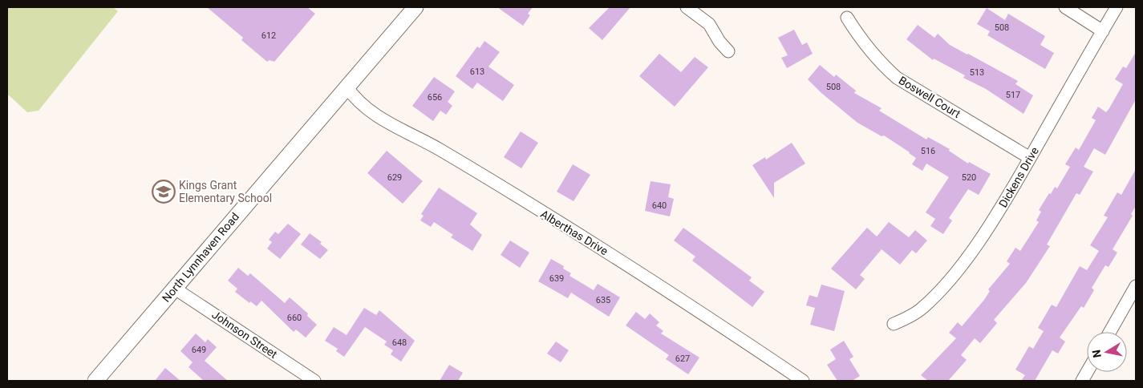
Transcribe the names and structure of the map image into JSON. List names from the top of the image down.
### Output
{
  "streets": {
    "street": [
      "Boswell Court",
      "Dickens Drive",
      "Alberthas Drive",
      "North Lynnhaven Road",
      "Johnson Street"
    ]
  },
  "crossings": [
    ["Boswell Court", "Dickens Drive"],
    ["Alberthas Drive", "North Lynnhaven Road"],
    ["North Lynnhaven Road", "Johnson Street"]
  ],
  "places": {
    "school or university": ["Kings Grant Elementary School"]
  },
  "house_numbers": [
    "508",
    "612",
    "613",
    "513",
    "508",
    "517",
    "656",
    "516",
    "629",
    "520",
    "640",
    "639",
    "635",
    "660",
    "648",
    "649",
    "627"
  ],
  "north": "left"
}
